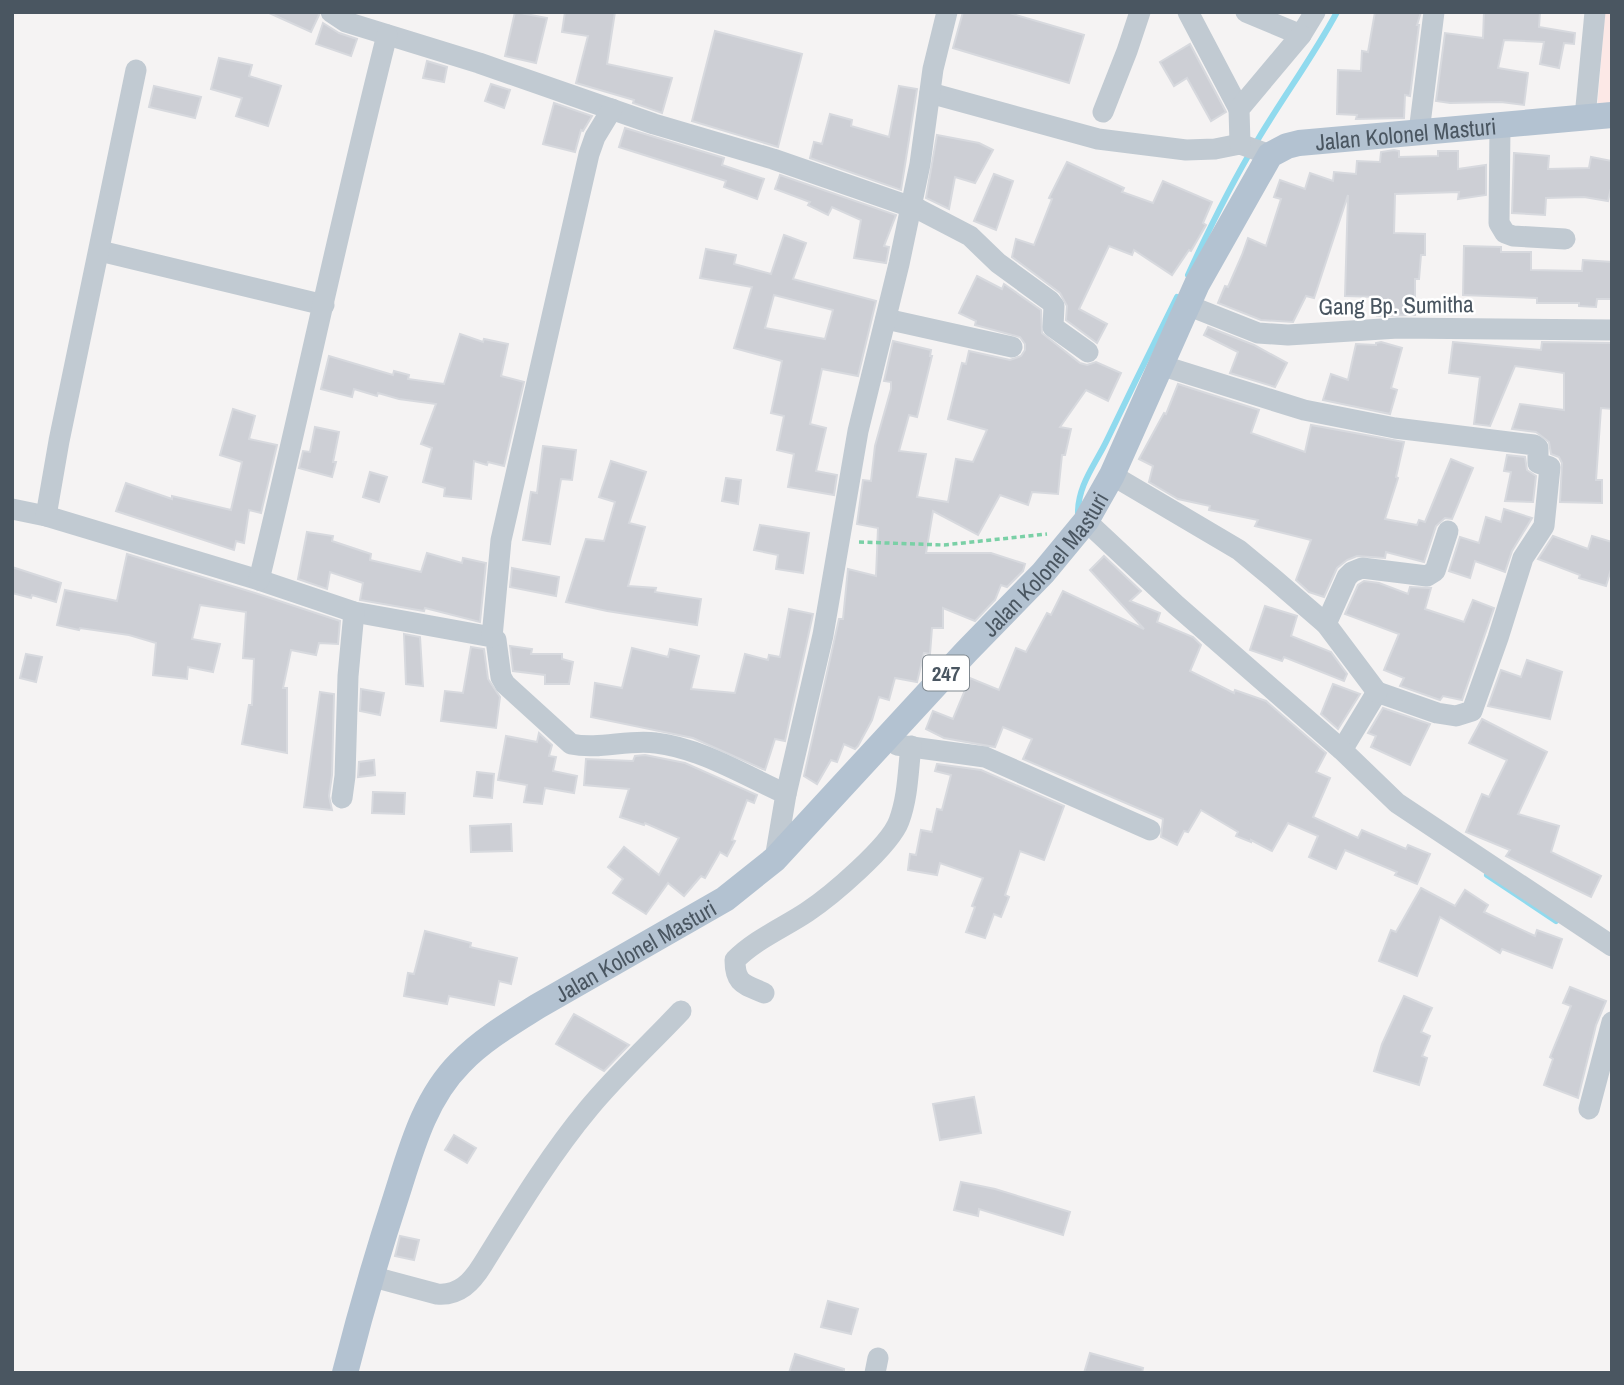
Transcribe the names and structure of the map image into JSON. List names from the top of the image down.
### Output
{
  "streets": {
    "main road": ["Jalan Kolonel Masturi", "247"],
    "street": ["Gang Bp. Sumitha"]
  },
  "crossings": [
    ["Jalan Kolonel Masturi", "Gang Bp. Sumitha"]
  ]
}
